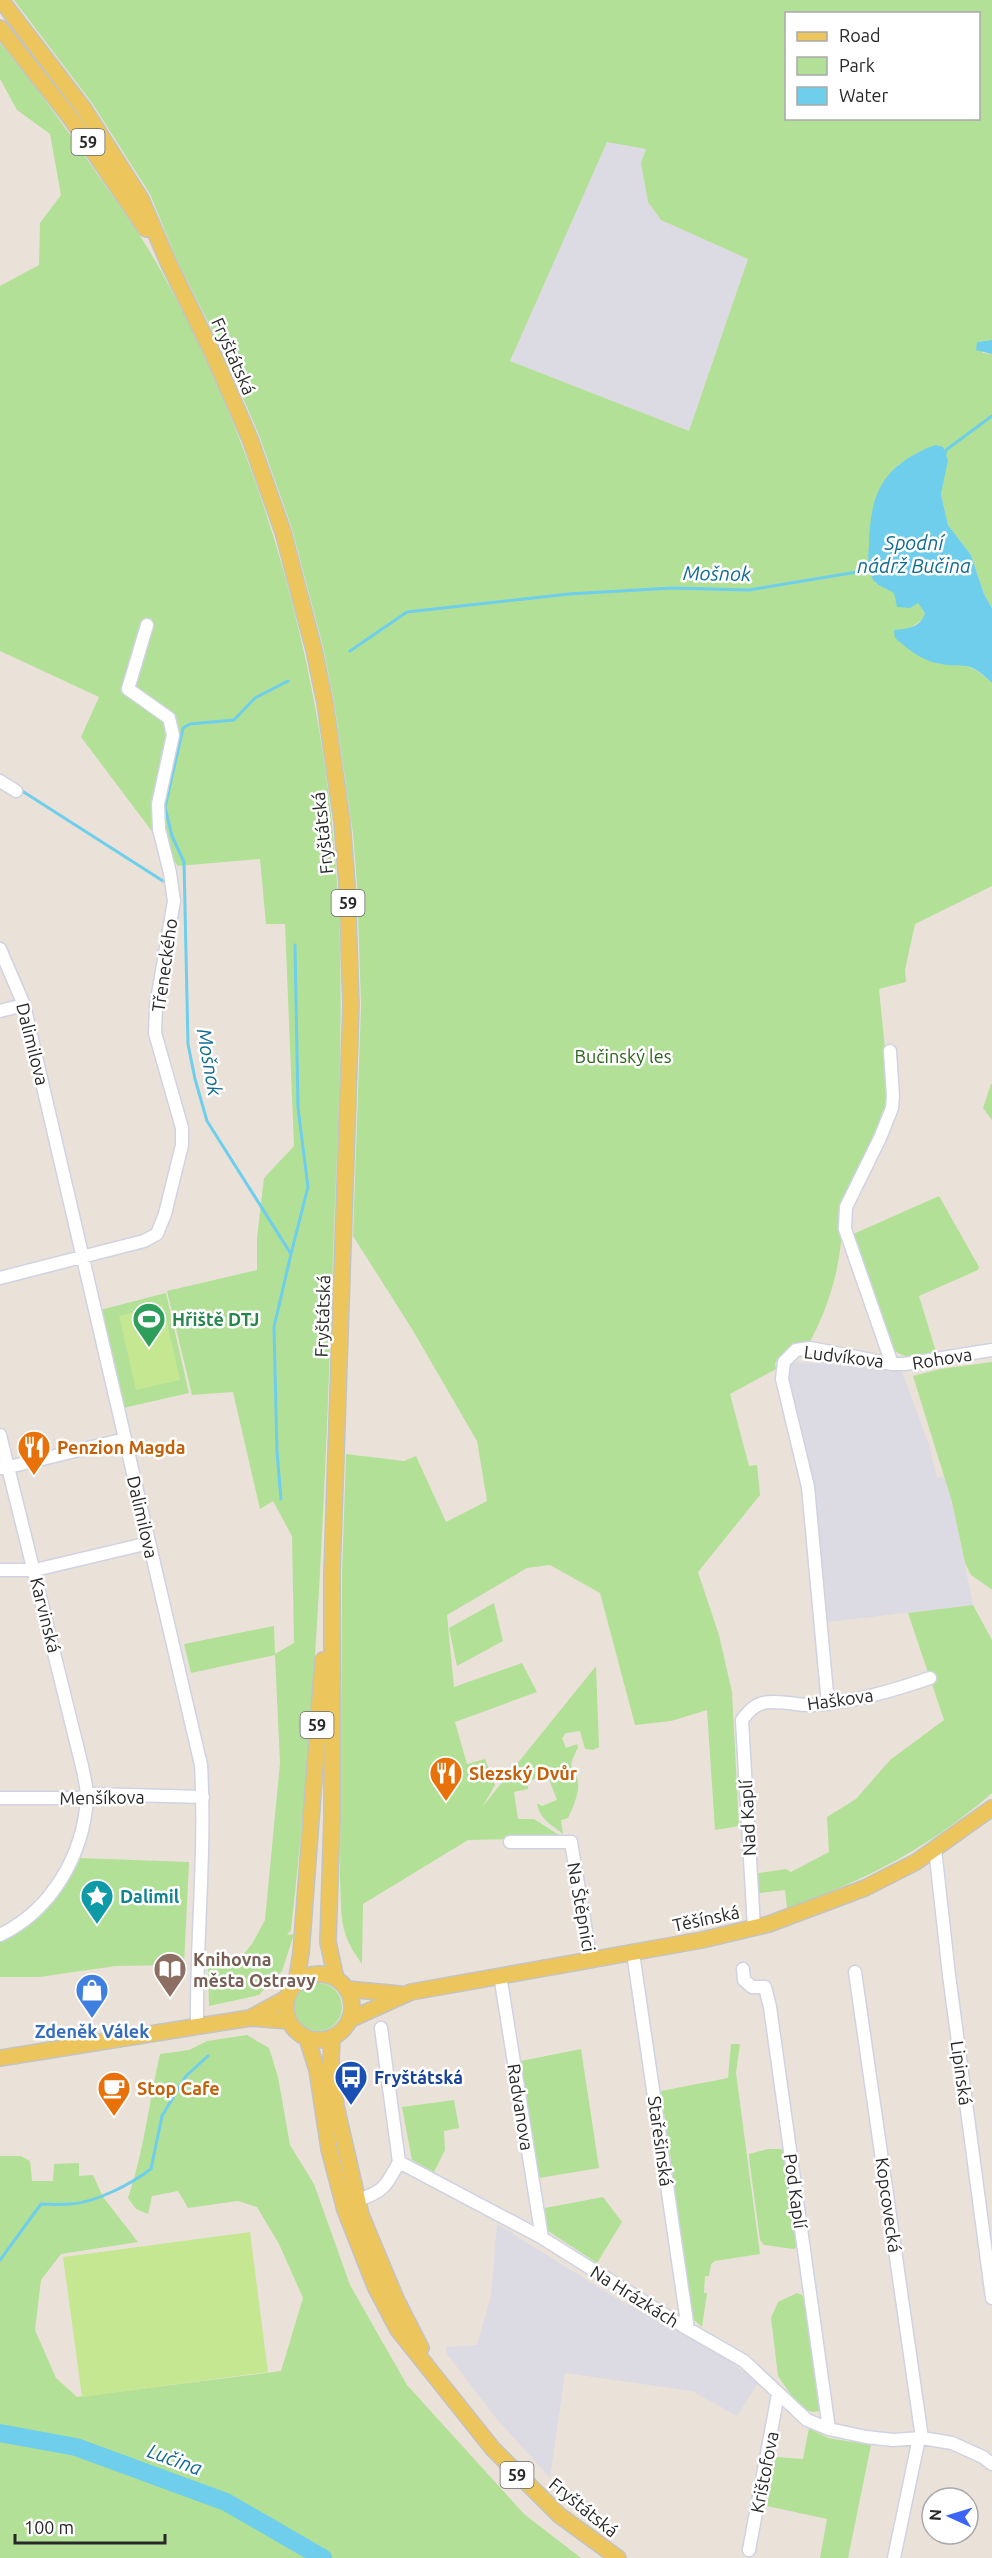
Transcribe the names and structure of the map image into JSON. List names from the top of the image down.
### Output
{
  "streets": {
    "main road": ["59", "Fryštátská", "Těšínská"],
    "street": [
      "Třeneckého",
      "Dalimilova",
      "Ludvíkova",
      "Rohova",
      "Karvinská",
      "Haškova",
      "Menšíkova",
      "Nad Kaplí",
      "Na Štěpnici",
      "Lipinská",
      "Radvanova",
      "Stařešinská",
      "Pod Kaplí",
      "Kopcovecká",
      "Na Hrázkách",
      "Krištofova"
    ]
  },
  "crossings": [
    ["Fryštátská", "Těšínská"],
    ["Třeneckého", "Dalimilova"],
    ["Dalimilova", "Menšíkova"],
    ["Ludvíkova", "Rohova"],
    ["Ludvíkova", "Haškova"],
    ["Karvinská", "Menšíkova"],
    ["Haškova", "Nad Kaplí"],
    ["Nad Kaplí", "Těšínská"],
    ["Na Štěpnici", "Těšínská"],
    ["Těšínská", "Lipinská"],
    ["Těšínská", "Radvanova"],
    ["Těšínská", "Stařešinská"],
    ["Radvanova", "Na Hrázkách"],
    ["Stařešinská", "Na Hrázkách"],
    ["Pod Kaplí", "Na Hrázkách"],
    ["Kopcovecká", "Na Hrázkách"],
    ["Na Hrázkách", "Krištofova"]
  ],
  "water": ["Spodní nádrž Bučina", "Mošnok", "Lučina"],
  "parks": ["Bučinský les"],
  "places": {
    "sports": ["Hřiště DTJ"],
    "restaurant": ["Penzion Magda", "Slezský Dvůr"],
    "place": ["Dalimil"],
    "library": ["Knihovna města Ostravy"],
    "shop": ["Zdeněk Válek"],
    "bus stop": ["Fryštátská"],
    "cafe": ["Stop Cafe"]
  },
  "legend": ["Road", "Park", "Water"],
  "scale_bar": "100 m",
  "north": "left"
}
